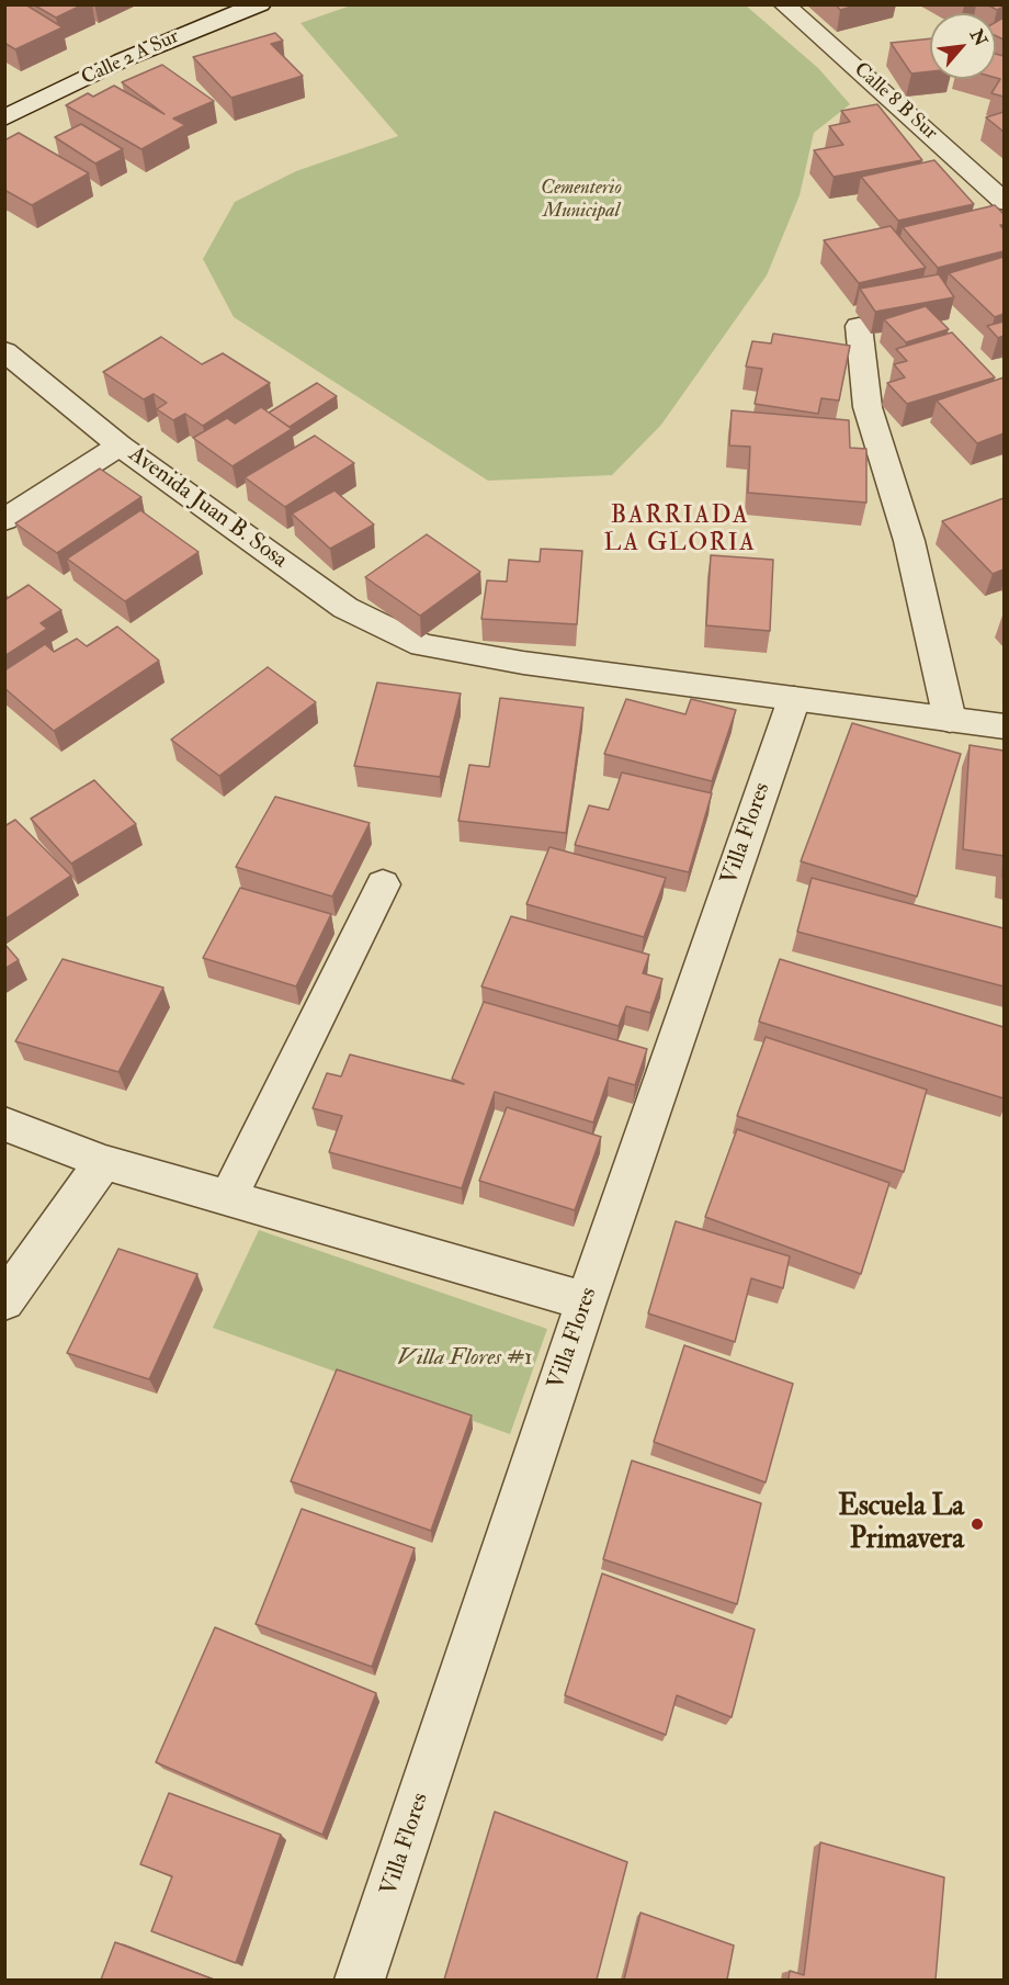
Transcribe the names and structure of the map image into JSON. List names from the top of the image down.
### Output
{
  "streets": {
    "street": [
      "Calle 2 A Sur",
      "Calle 8 B Sur",
      "Avenida Juan B. Sosa",
      "Villa Flores"
    ]
  },
  "crossings": [
    ["Avenida Juan B. Sosa", "Villa Flores"]
  ],
  "districts": ["BARRIADA LA GLORIA"],
  "parks": ["Cementerio Municipal", "Villa Flores #1"],
  "places": ["Escuela La Primavera"],
  "north": "top right"
}
